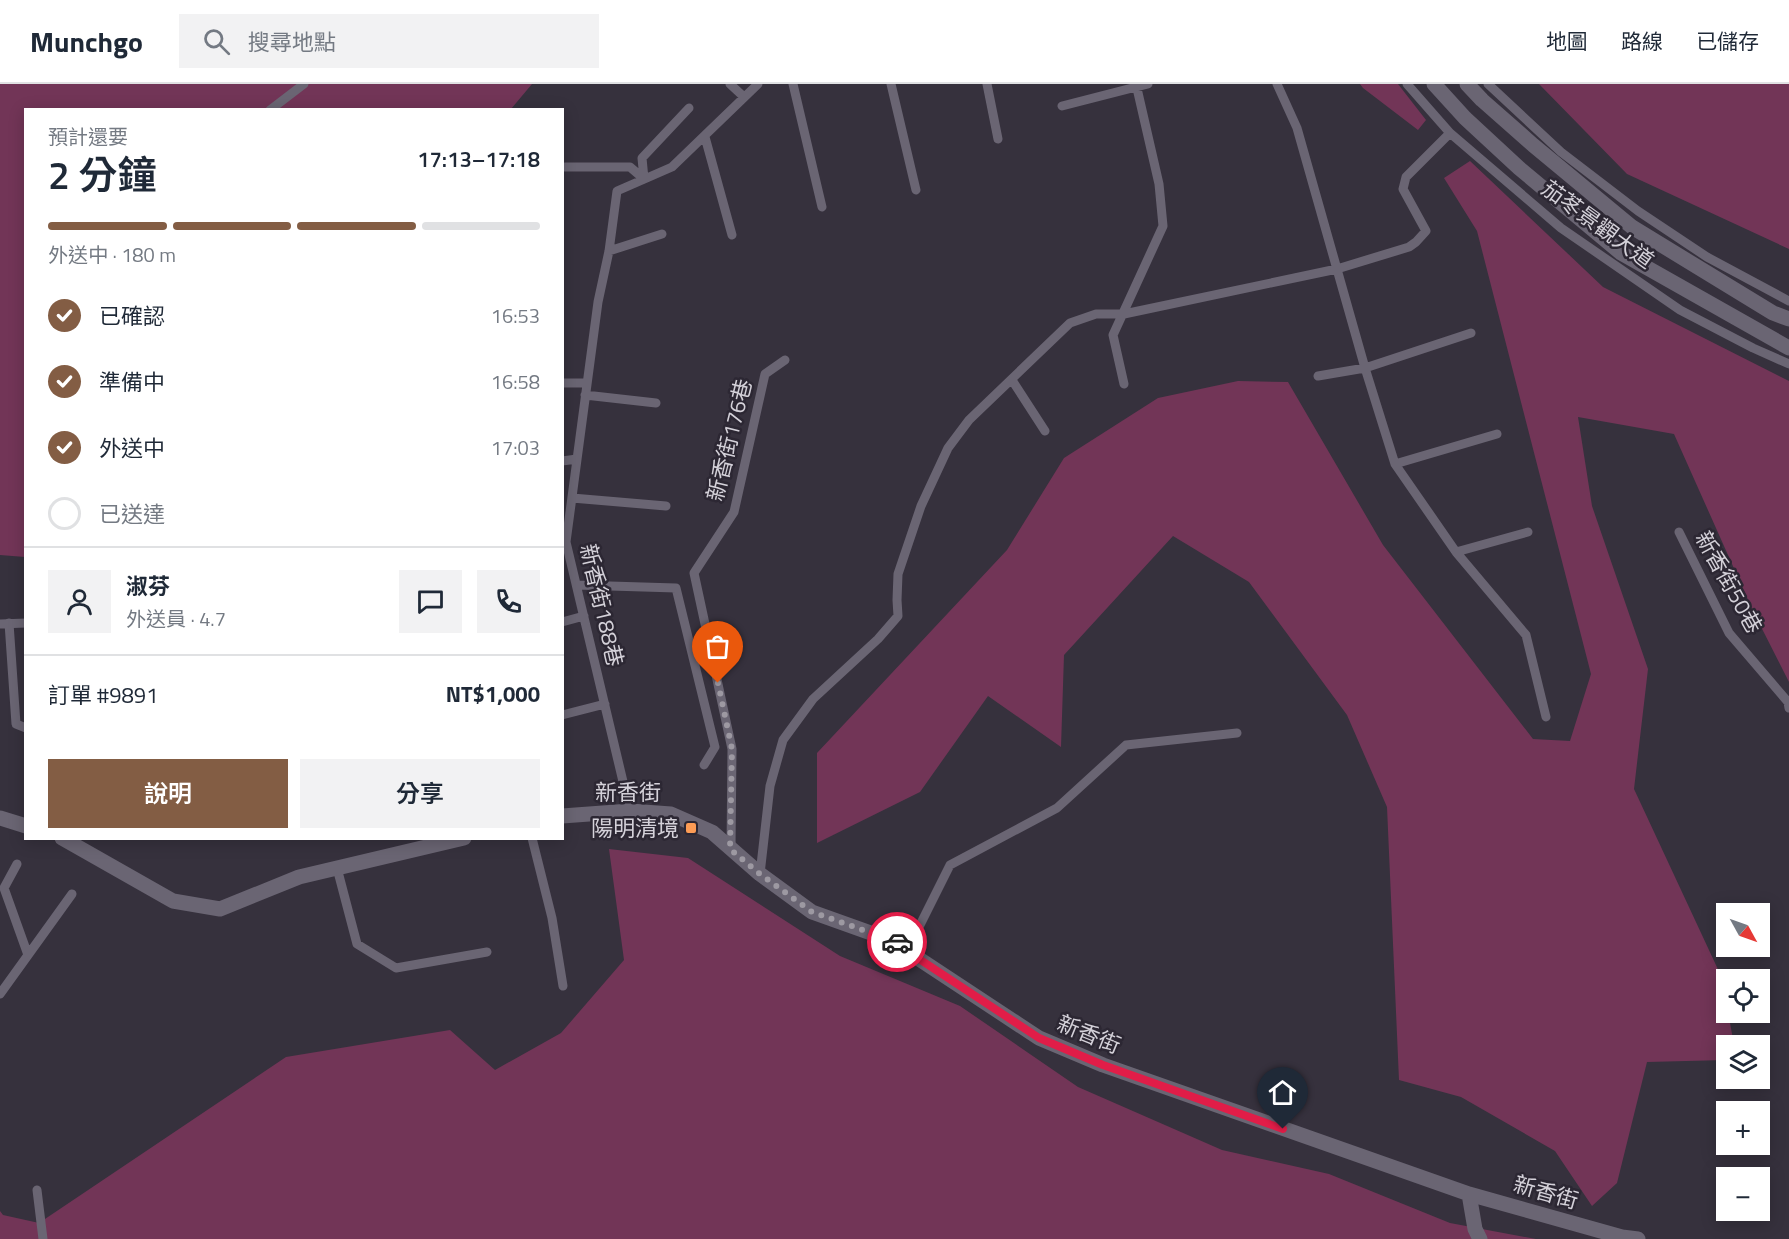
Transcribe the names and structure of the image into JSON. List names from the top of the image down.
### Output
{
  "streets": {
    "street": ["茄苳景觀大道", "新香街"],
    "lane": ["新香街176巷", "新香街50巷", "新香街188巷"]
  },
  "crossings": [
    ["新香街176巷", "新香街"],
    ["新香街188巷", "新香街"]
  ],
  "places": {
    "transit": ["陽明清境"]
  },
  "north": "bottom right",
  "page": {
    "header": "Munchgo",
    "search": "搜尋地點",
    "nav": ["地圖", "路線", "已儲存"],
    "heading": ["2 分鐘", "預計還要", "17:13–17:18"],
    "panel": [
      "淑芬",
      "外送員 · 4.7",
      "訂單 #9891",
      "NT$1,000"
    ],
    "bar": "外送中 · 180 m",
    "list": [
      ["已確認", "16:53"],
      ["準備中", "16:58"],
      ["外送中", "17:03"],
      "已送達"
    ],
    "buttons": ["說明", "分享"],
    "map_buttons": ["+", "−"]
  }
}
